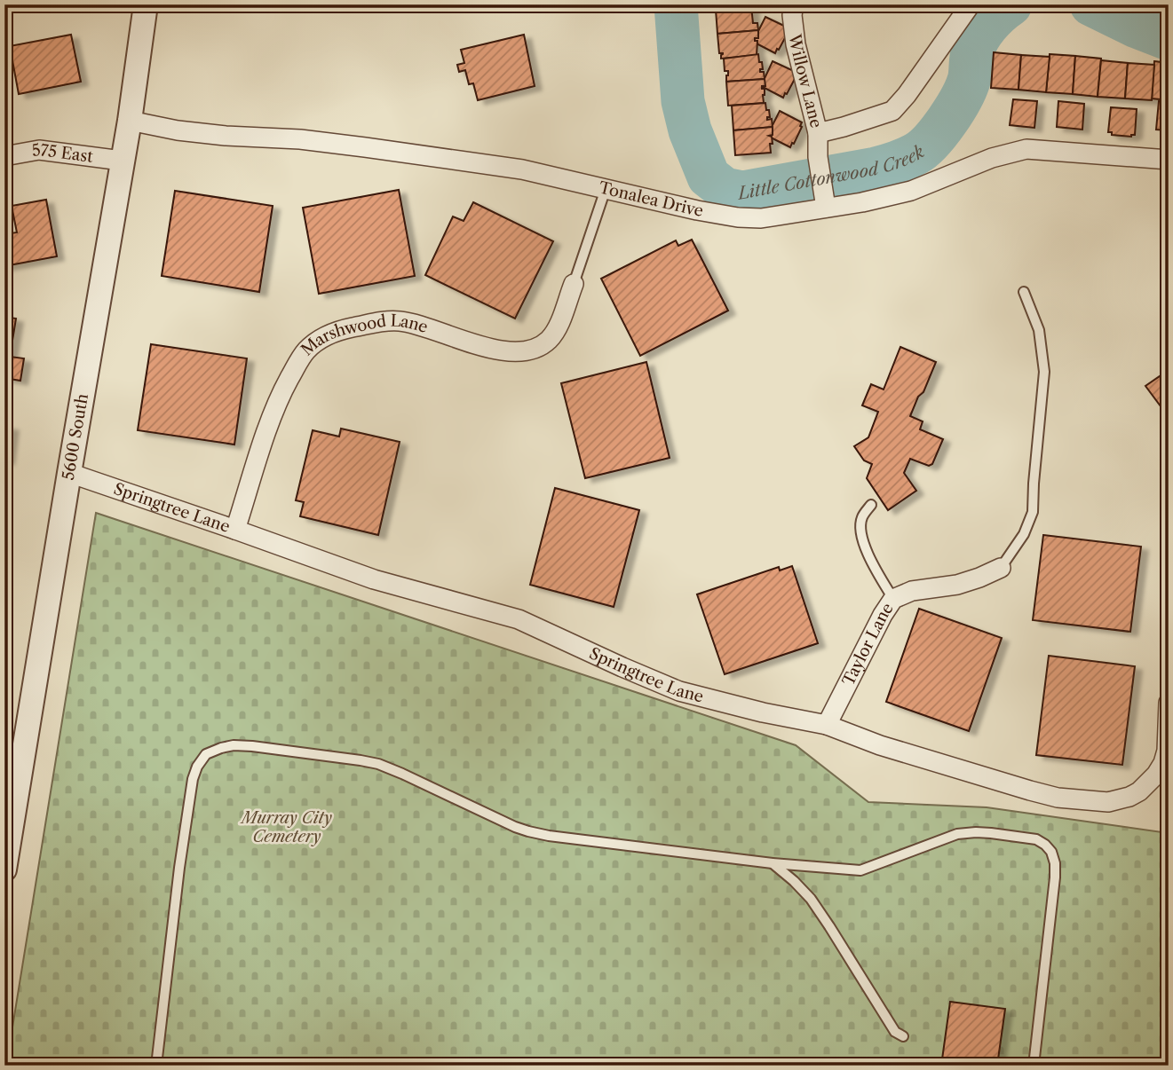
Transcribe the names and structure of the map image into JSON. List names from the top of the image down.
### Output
{
  "streets": {
    "street": [
      "Willow Lane",
      "575 East",
      "Tonalea Drive",
      "Marshwood Lane",
      "5600 South",
      "Springtree Lane",
      "Taylor Lane"
    ]
  },
  "crossings": [
    ["575 East", "5600 South"],
    ["Tonalea Drive", "5600 South"],
    ["Marshwood Lane", "Springtree Lane"],
    ["5600 South", "Springtree Lane"],
    ["Springtree Lane", "Taylor Lane"]
  ],
  "water": ["Little Cottonwood Creek"],
  "parks": ["Murray City Cemetery"]
}
